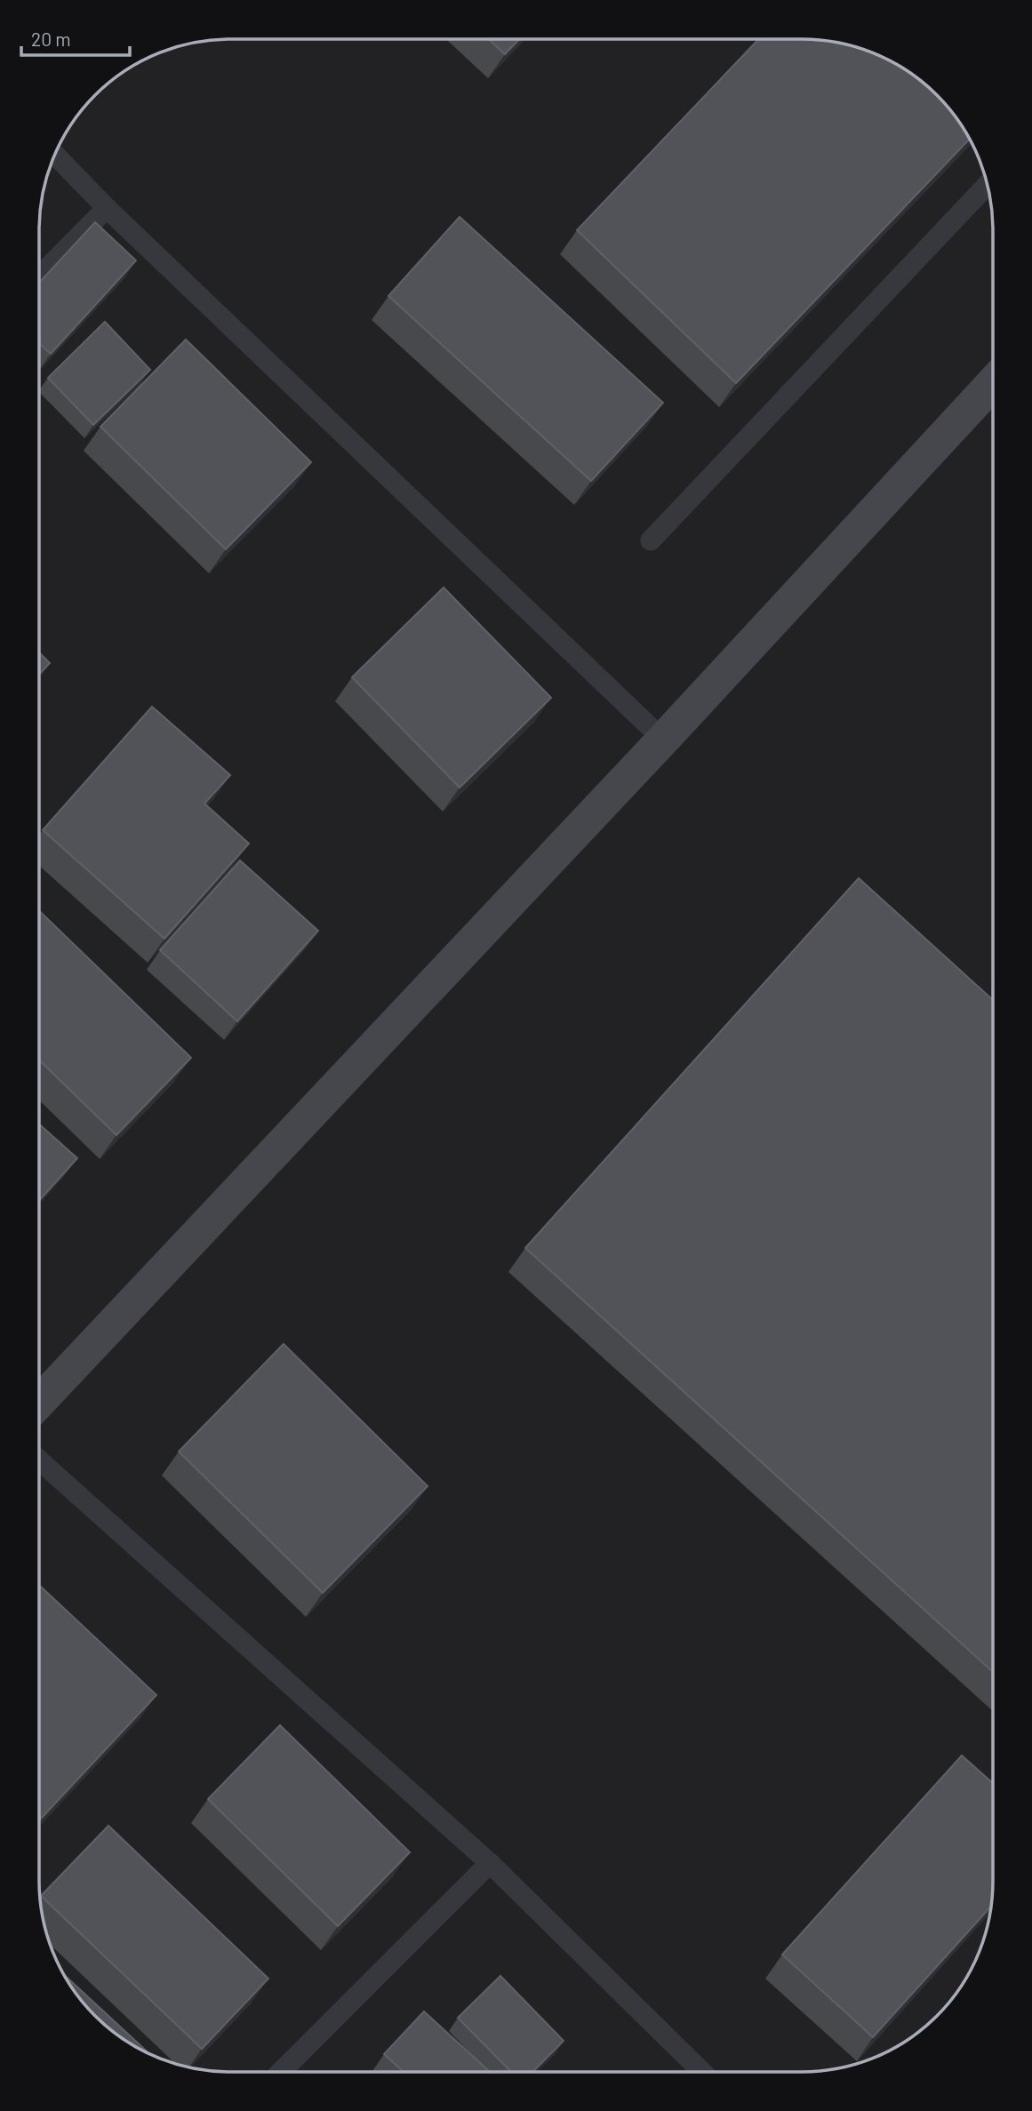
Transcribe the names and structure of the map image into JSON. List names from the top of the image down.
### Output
{
  "scale_bar": "20 m"
}
